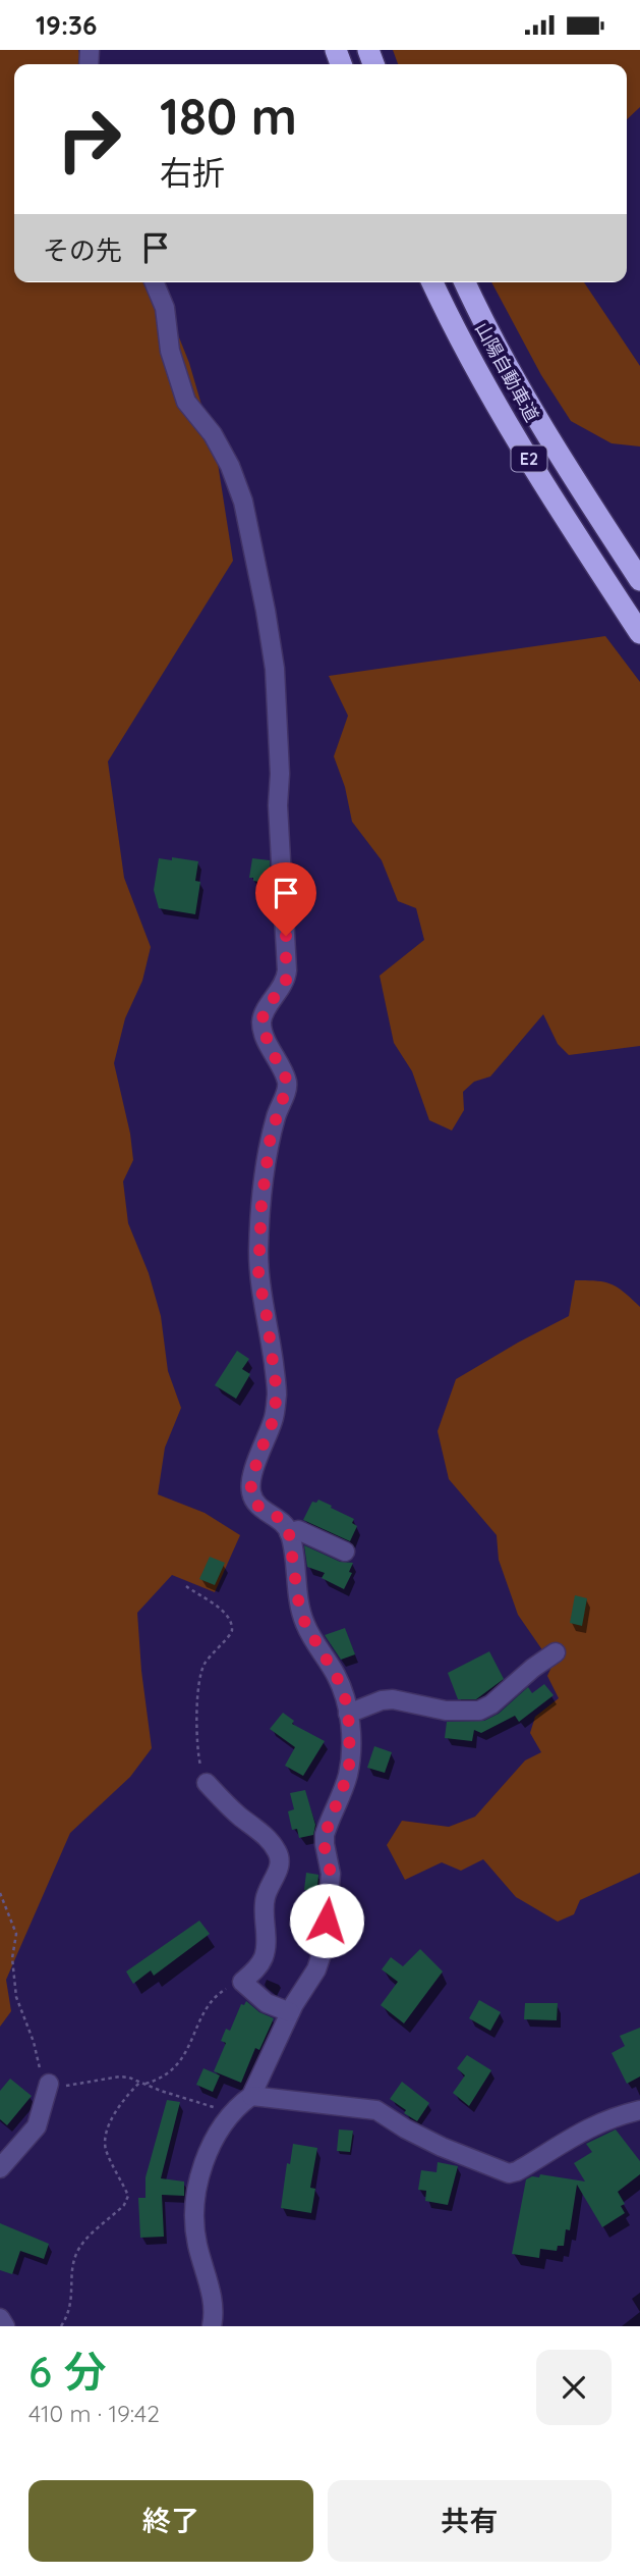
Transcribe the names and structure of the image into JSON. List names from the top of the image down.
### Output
{
  "streets": {
    "highway": ["山陽自動車道", "E2"]
  },
  "page": {
    "status": "19:36",
    "turn": ["180 m", "右折"],
    "then": "その先",
    "heading": ["6 分", "410 m · 19:42"],
    "buttons": ["終了", "共有"]
  }
}
